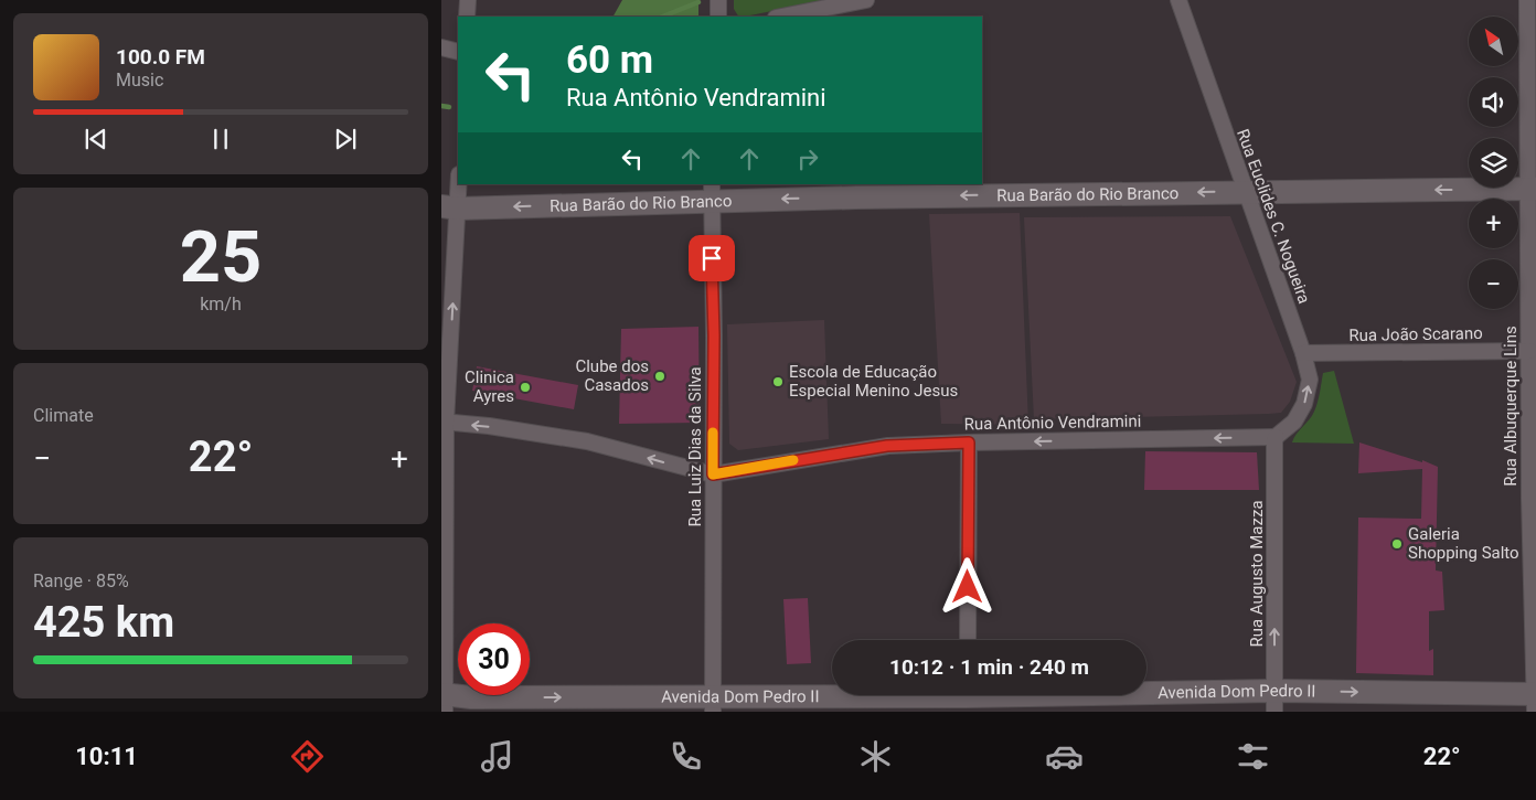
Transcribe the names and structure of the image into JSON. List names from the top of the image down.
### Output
{
  "streets": {
    "main road": ["Rua Barão do Rio Branco", "Avenida Dom Pedro II"],
    "street": [
      "Rua Euclides C. Nogueira",
      "Rua João Scarano",
      "Rua Albuquerque Lins",
      "Rua Antônio Vendramini",
      "Rua Luiz Dias da Silva",
      "Rua Augusto Mazza"
    ]
  },
  "crossings": [
    ["Rua Barão do Rio Branco", "Rua Euclides C. Nogueira"],
    ["Rua Barão do Rio Branco", "Rua Albuquerque Lins"],
    ["Rua Barão do Rio Branco", "Rua Luiz Dias da Silva"],
    ["Rua Euclides C. Nogueira", "Rua João Scarano"],
    ["Rua Euclides C. Nogueira", "Rua Antônio Vendramini"],
    ["Rua Euclides C. Nogueira", "Rua Augusto Mazza"],
    ["Rua João Scarano", "Rua Albuquerque Lins"],
    ["Rua Albuquerque Lins", "Avenida Dom Pedro II"],
    ["Rua Antônio Vendramini", "Rua Luiz Dias da Silva"],
    ["Rua Antônio Vendramini", "Rua Augusto Mazza"],
    ["Rua Luiz Dias da Silva", "Avenida Dom Pedro II"],
    ["Rua Augusto Mazza", "Avenida Dom Pedro II"]
  ],
  "one_way": [
    "Rua Barão do Rio Branco",
    "Rua Antônio Vendramini",
    "Rua Augusto Mazza",
    "Avenida Dom Pedro II"
  ],
  "places": [
    "Clube dos Casados",
    "Escola de Educação Especial Menino Jesus",
    "Clinica Ayres",
    "Galeria Shopping Salto"
  ],
  "north": "top left",
  "page": {
    "map_buttons": ["+", "−"],
    "turn": ["60 m", "Rua Antônio Vendramini"],
    "song": ["100.0 FM", "Music"],
    "tile": [
      ["25", "km/h"],
      "Climate",
      ["Range · 85%", "425 km"]
    ],
    "heat": ["−", "22°", "+"],
    "limit": "30",
    "trip": "10:12 · 1 min · 240 m",
    "tabs": ["10:11", "22°"]
  }
}
